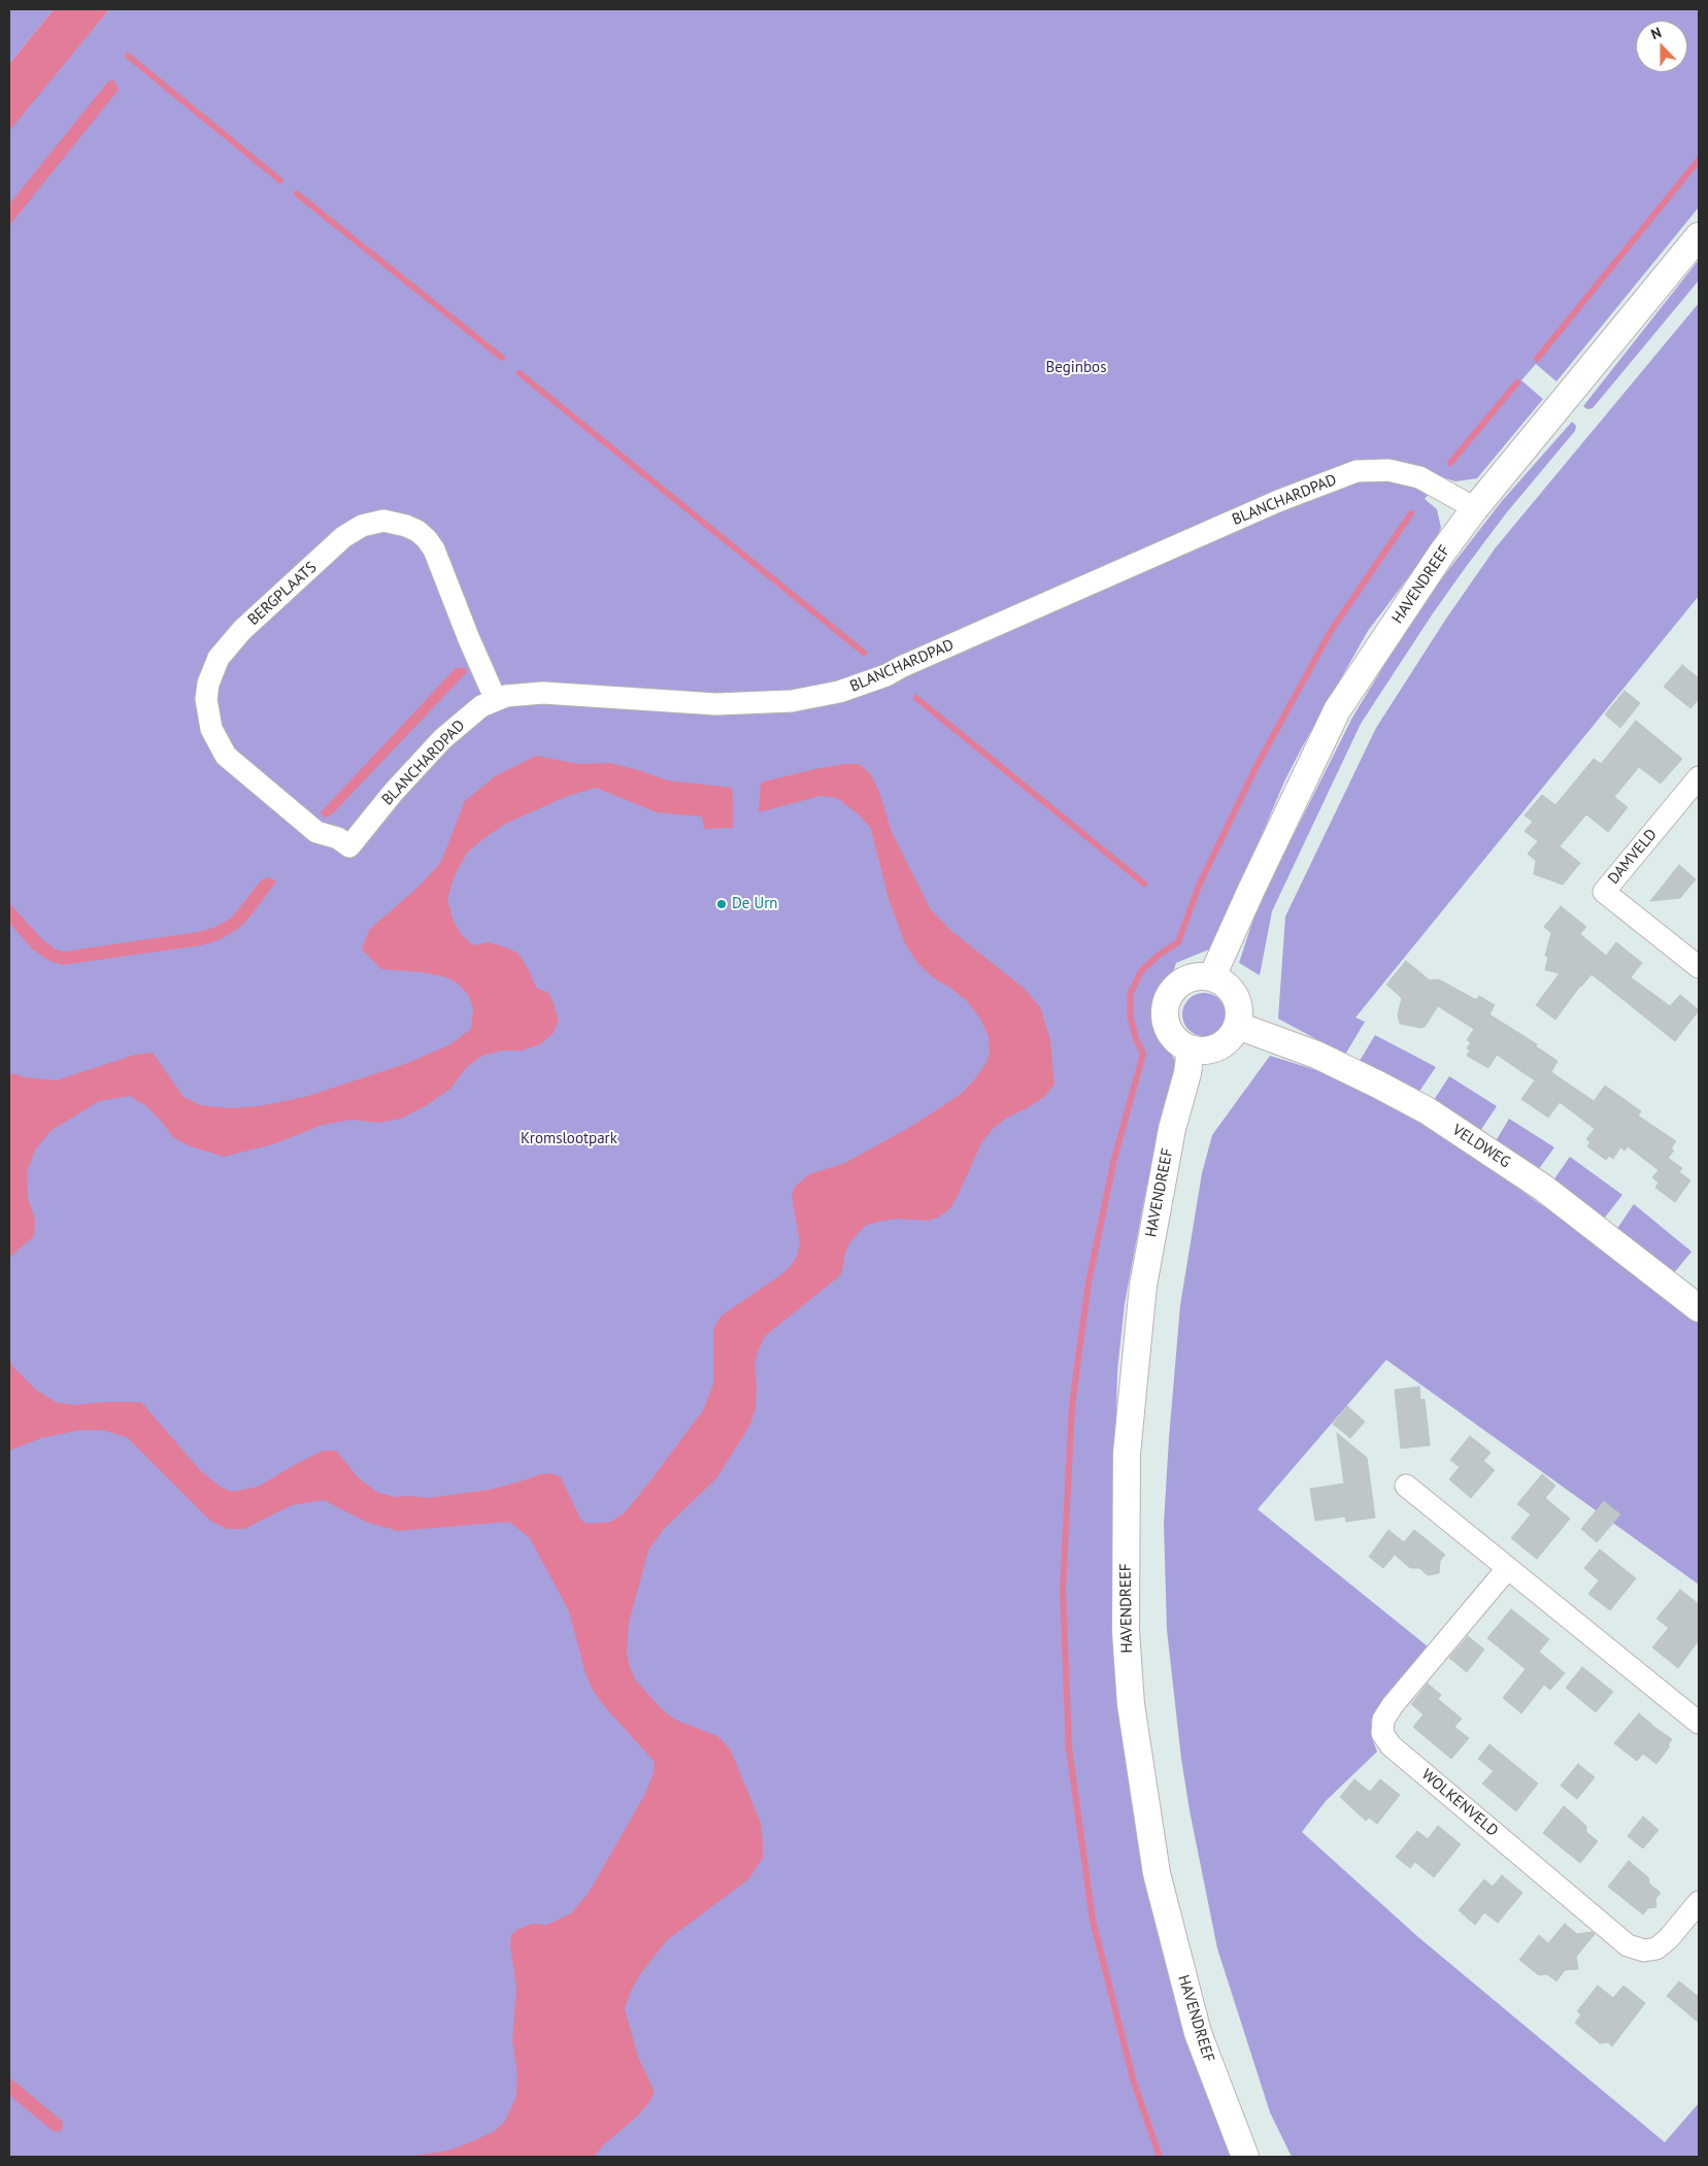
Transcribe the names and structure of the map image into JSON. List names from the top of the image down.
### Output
{
  "streets": {
    "street": [
      "BLANCHARDPAD",
      "HAVENDREEF",
      "BERGPLAATS",
      "DAMVELD",
      "VELDWEG",
      "WOLKENVELD"
    ]
  },
  "crossings": [
    ["BLANCHARDPAD", "HAVENDREEF"],
    ["BLANCHARDPAD", "BERGPLAATS"],
    ["HAVENDREEF", "VELDWEG"]
  ],
  "parks": ["Beginbos", "Kromslootpark"],
  "places": ["De Urn"],
  "north": "top"
}
